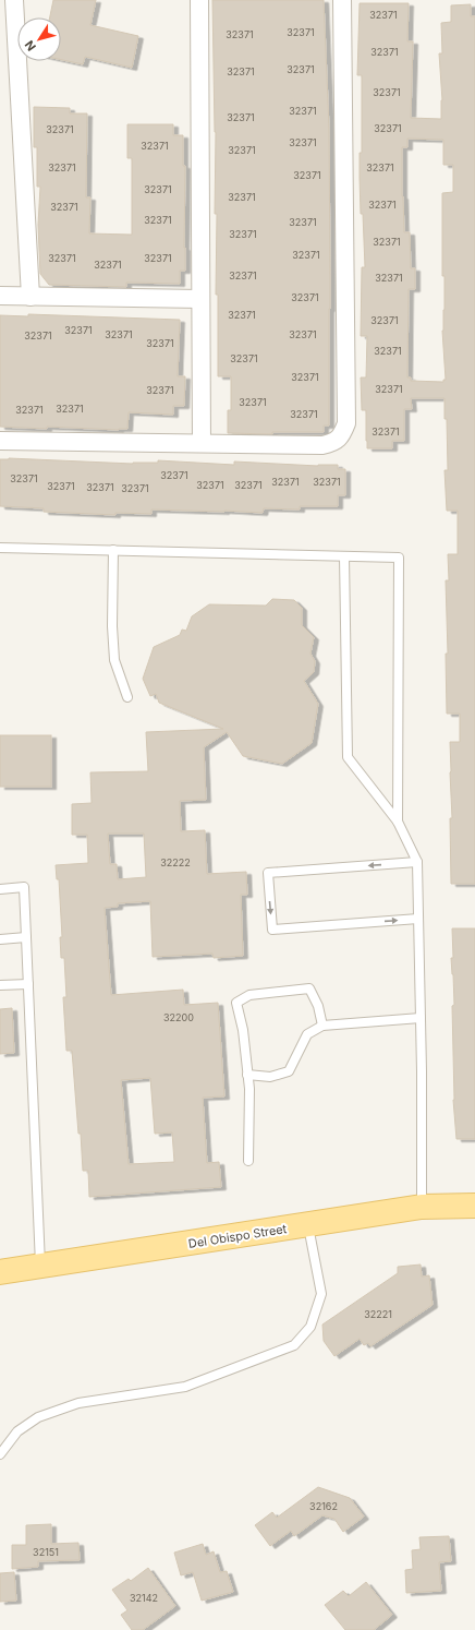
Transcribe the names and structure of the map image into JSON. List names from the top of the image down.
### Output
{
  "streets": {
    "main road": ["Del Obispo Street"]
  },
  "house_numbers": [
    "32371",
    "32371",
    "32371",
    "32371",
    "32371",
    "32371",
    "32371",
    "32371",
    "32371",
    "32371",
    "32371",
    "32371",
    "32371",
    "32371",
    "32371",
    "32371",
    "32371",
    "32371",
    "32371",
    "32371",
    "32371",
    "32371",
    "32371",
    "32371",
    "32371",
    "32371",
    "32371",
    "32371",
    "32371",
    "32371",
    "32371",
    "32371",
    "32371",
    "32371",
    "32371",
    "32371",
    "32371",
    "32371",
    "32371",
    "32371",
    "32371",
    "32371",
    "32371",
    "32371",
    "32371",
    "32371",
    "32371",
    "32371",
    "32371",
    "32371",
    "32371",
    "32371",
    "32371",
    "32371",
    "32371",
    "32371",
    "32371",
    "32371",
    "32222",
    "32200",
    "32221",
    "32162",
    "32151",
    "32142"
  ],
  "north": "bottom left"
}
